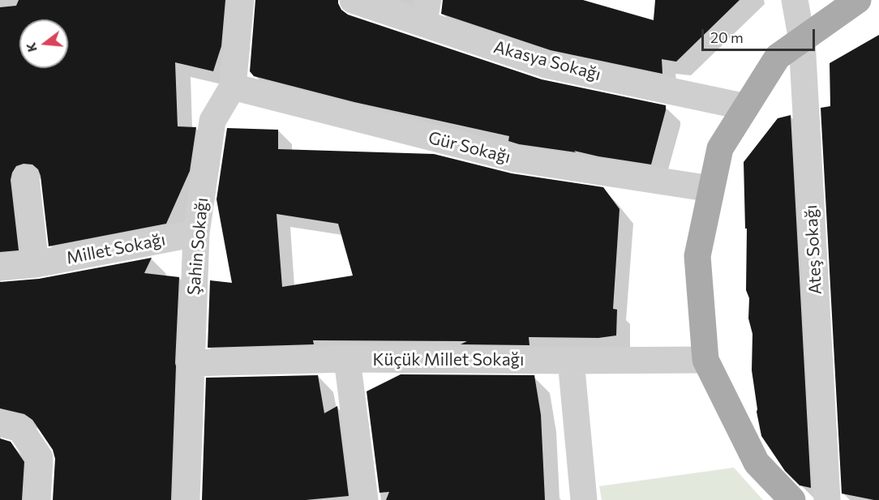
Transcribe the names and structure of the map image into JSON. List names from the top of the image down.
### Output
{
  "streets": {
    "street": [
      "Akasya Sokağı",
      "Gür Sokağı",
      "Şahin Sokağı",
      "Millet Sokağı",
      "Ateş Sokağı",
      "Küçük Millet Sokağı"
    ]
  },
  "crossings": [
    ["Gür Sokağı", "Şahin Sokağı"],
    ["Şahin Sokağı", "Millet Sokağı"],
    ["Şahin Sokağı", "Küçük Millet Sokağı"]
  ],
  "scale_bar": "20 m",
  "north": "left"
}
